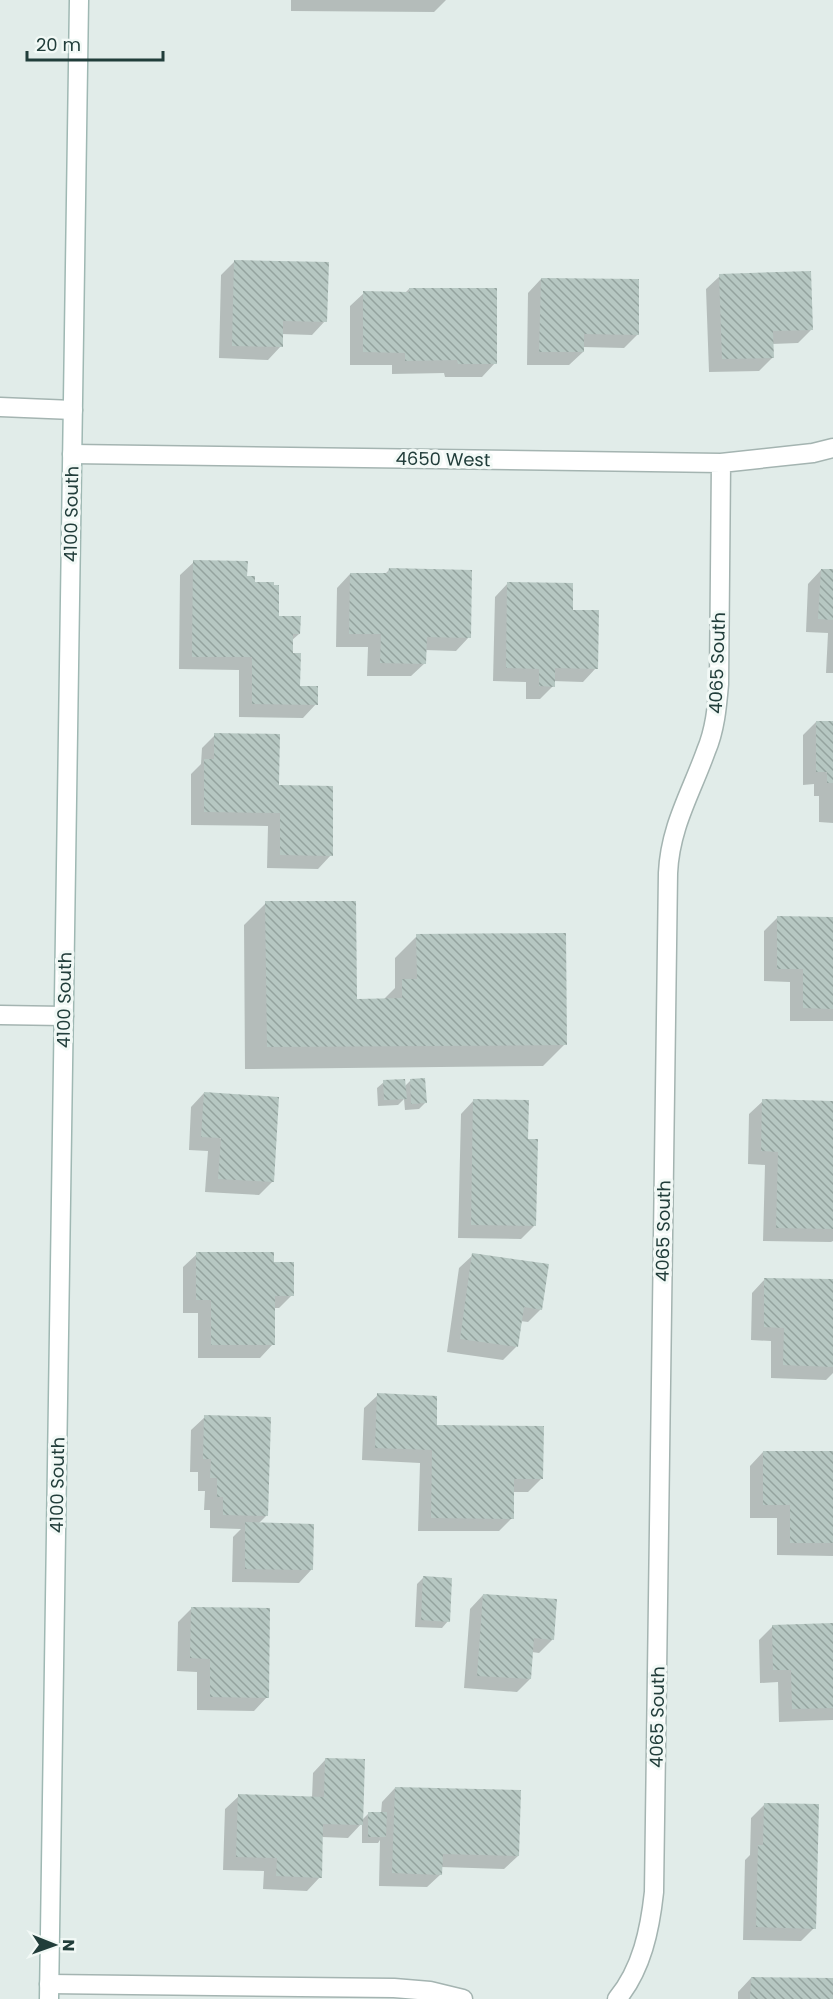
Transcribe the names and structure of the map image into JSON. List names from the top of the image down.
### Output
{
  "streets": {
    "street": ["4650 West", "4100 South", "4065 South"]
  },
  "crossings": [
    ["4650 West", "4100 South"],
    ["4650 West", "4065 South"]
  ],
  "scale_bar": "20 m",
  "north": "right"
}
